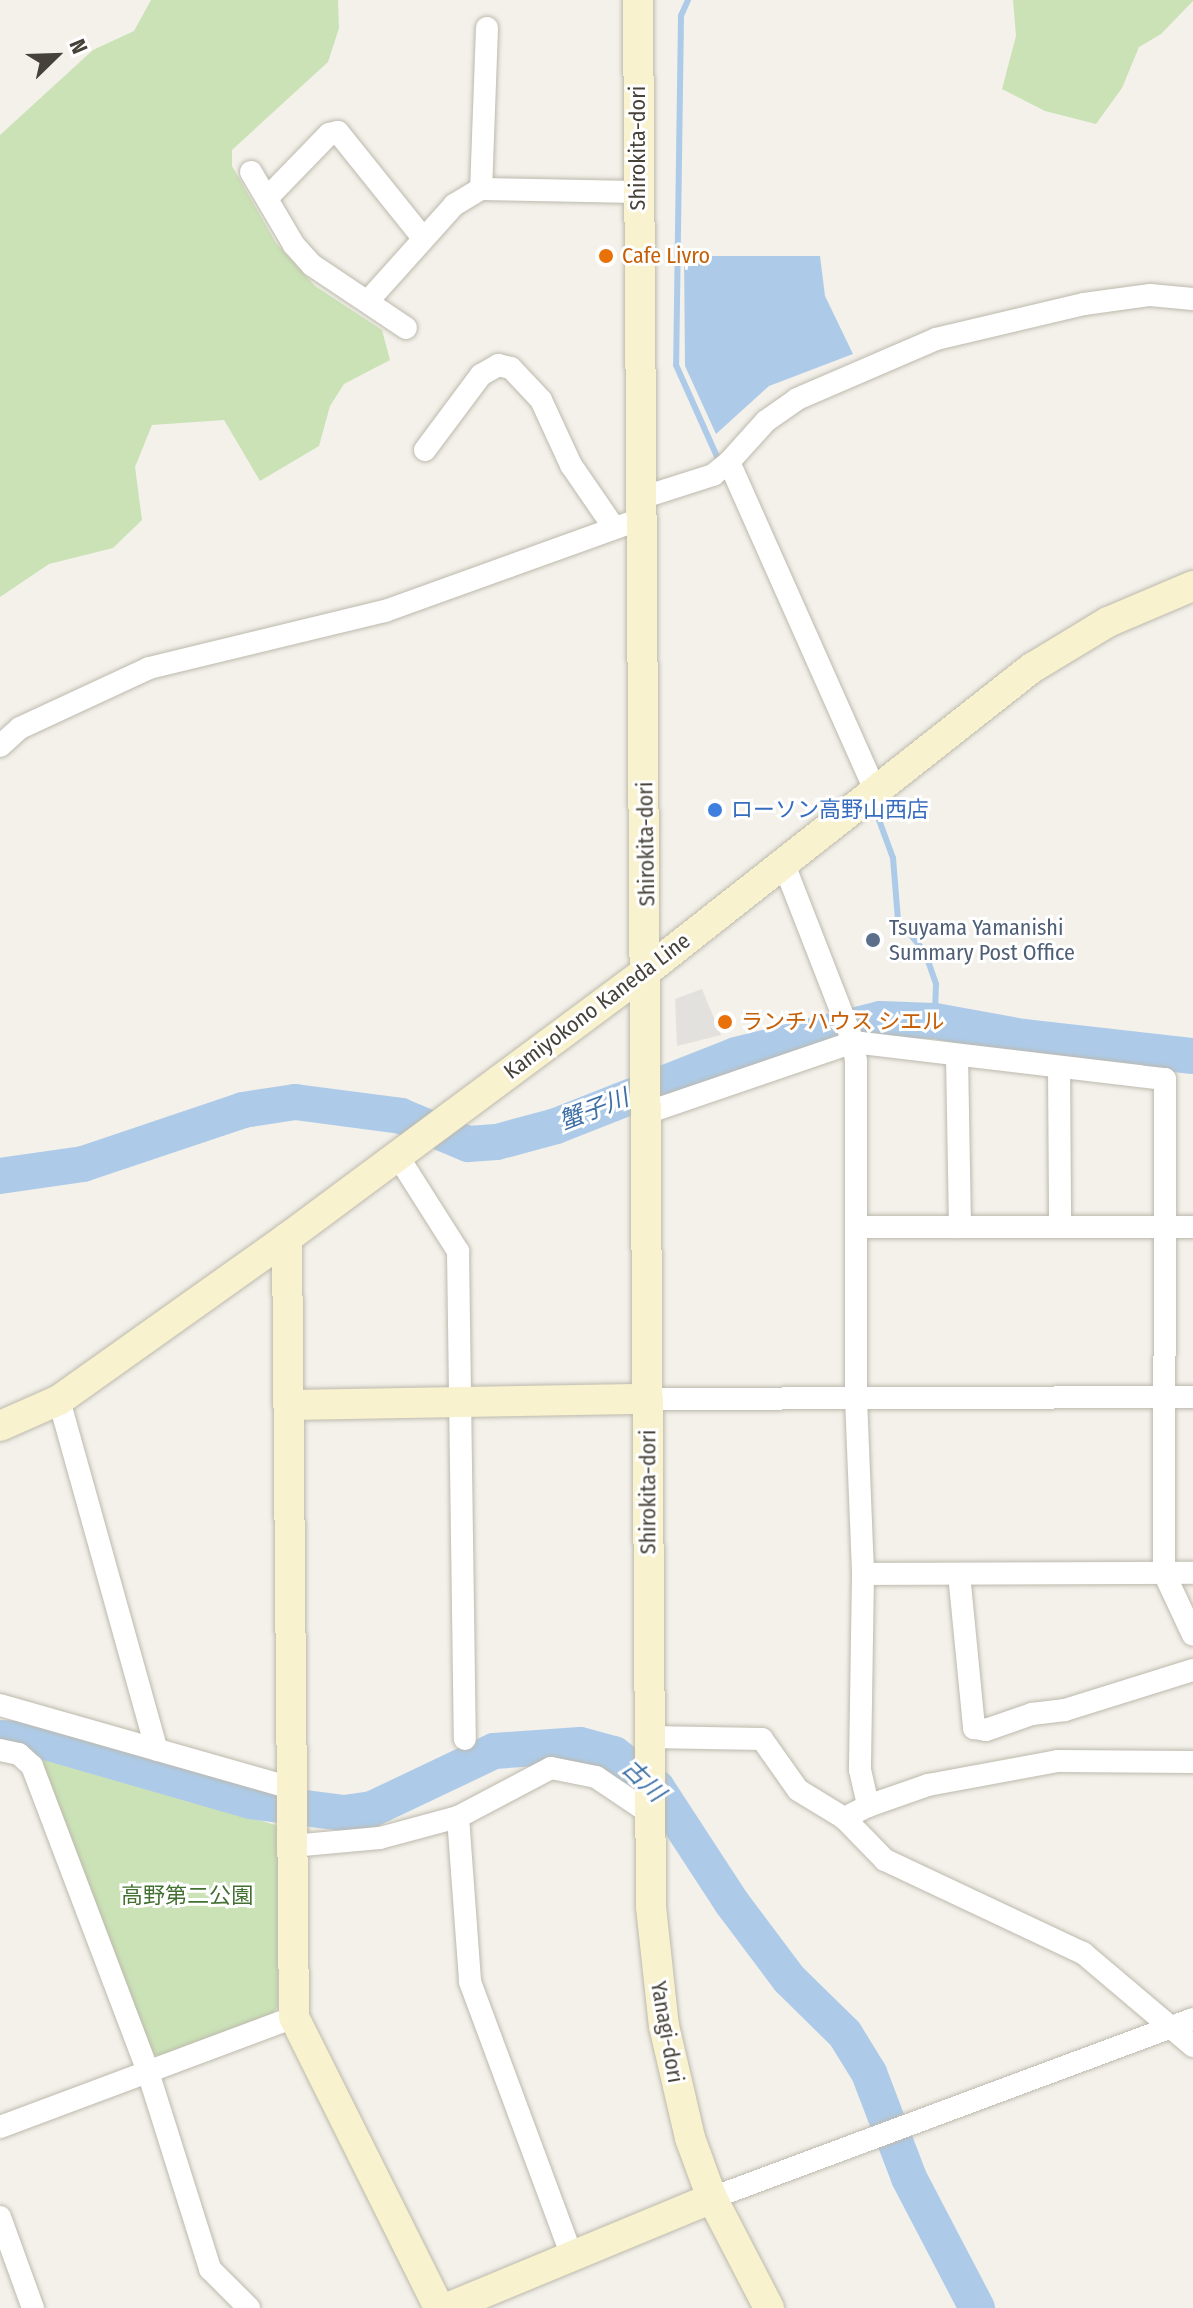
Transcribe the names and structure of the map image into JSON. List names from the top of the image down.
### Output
{
  "streets": {
    "street": ["Shirokita-dori", "Kamiyokono Kaneda Line", "Yanagi-dori"]
  },
  "crossings": [
    ["Shirokita-dori", "Kamiyokono Kaneda Line"],
    ["Shirokita-dori", "Yanagi-dori"]
  ],
  "water": ["蟹子川", "古川"],
  "parks": ["高野第二公園"],
  "places": [
    "Cafe Livro",
    "ローソン高野山西店",
    "Tsuyama Yamanishi Summary Post Office",
    "ランチハウス シエル"
  ],
  "north": "top right"
}
